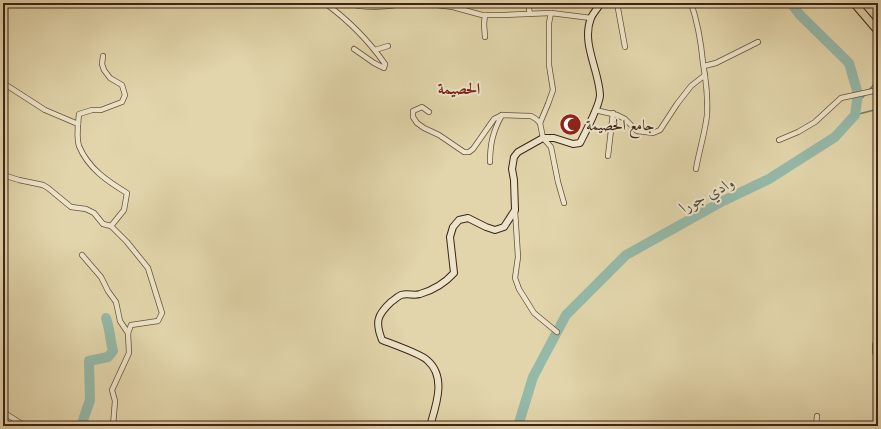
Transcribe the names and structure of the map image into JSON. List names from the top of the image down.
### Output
{
  "districts": ["الحصيمة"],
  "water": ["وادي جورا"],
  "places": {
    "mosque": ["جامع الحصيمة"]
  }
}
